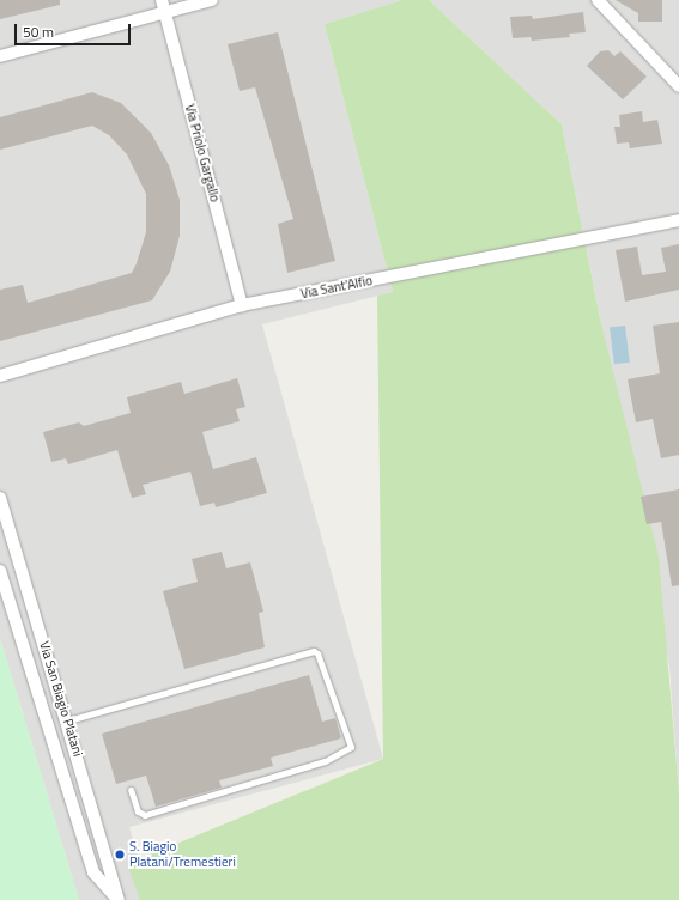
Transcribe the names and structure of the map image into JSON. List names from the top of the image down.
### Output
{
  "streets": {
    "street": ["Via Priolo Gargallo", "Via Sant'Alfio", "Via San Biagio Platani"]
  },
  "crossings": [
    ["Via Priolo Gargallo", "Via Sant'Alfio"]
  ],
  "places": ["S. Biagio Platani/Tremestieri"],
  "scale_bar": "50 m"
}
